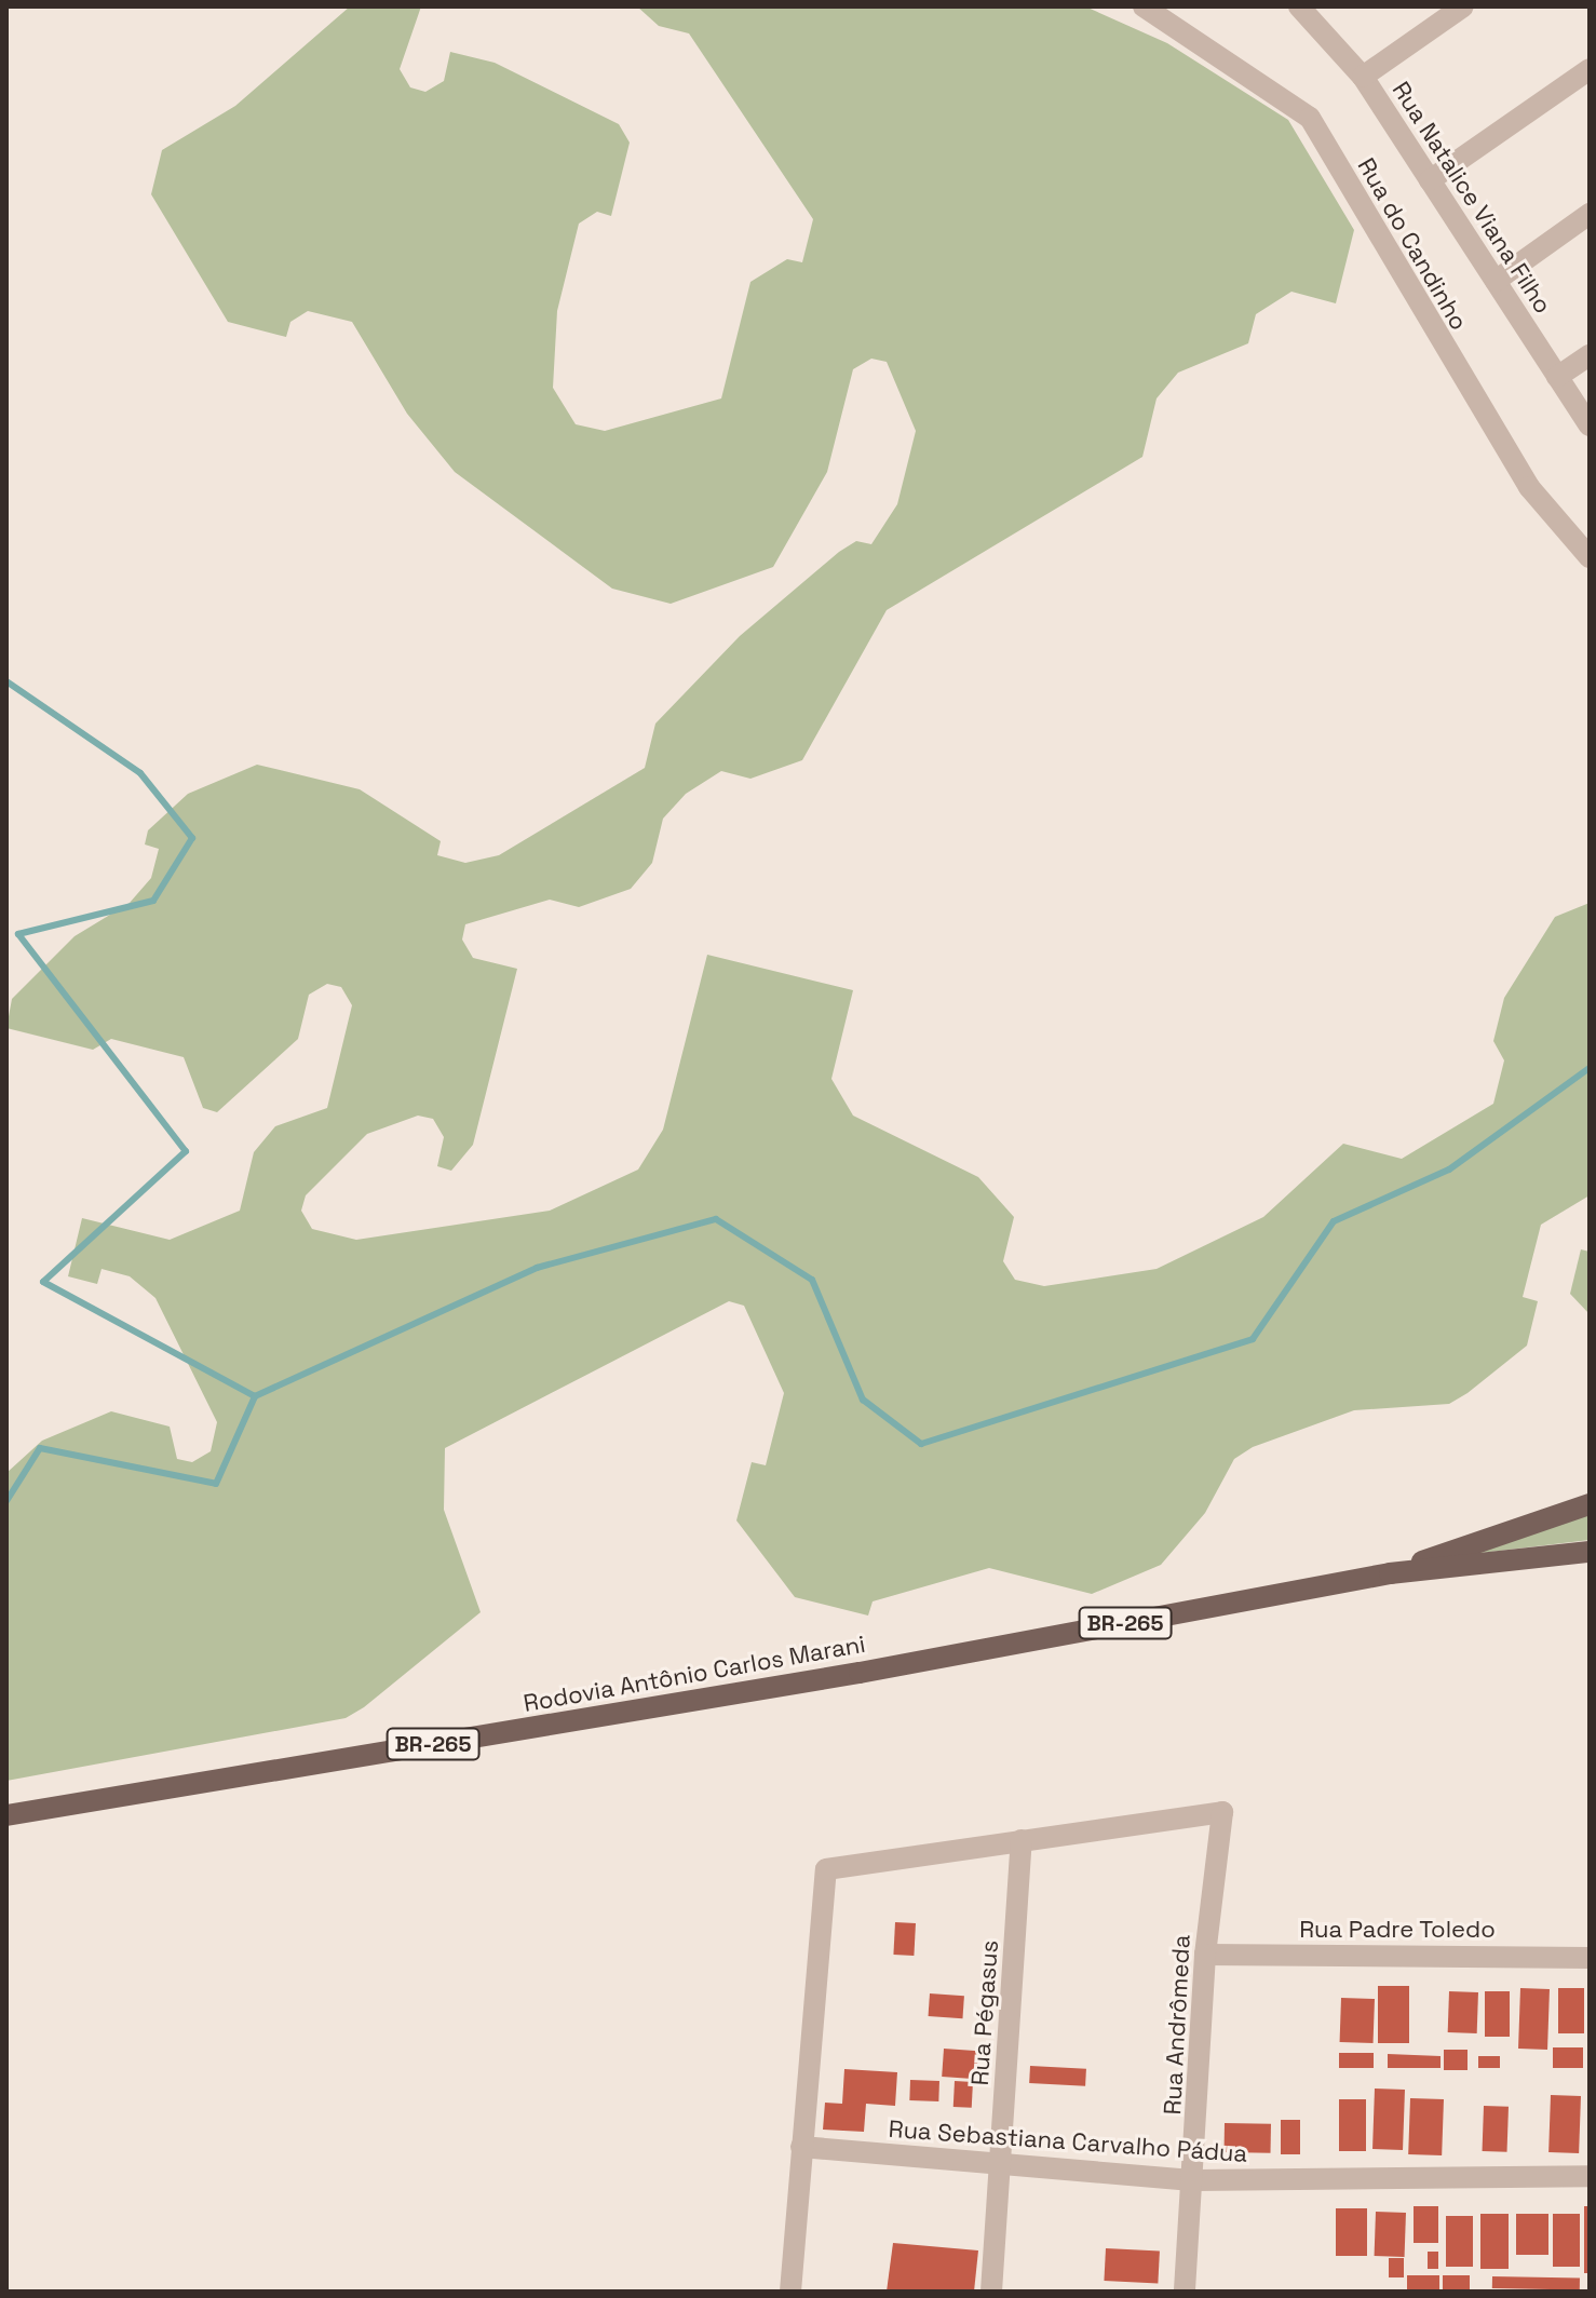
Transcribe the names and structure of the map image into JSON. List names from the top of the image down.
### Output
{
  "streets": {
    "main road": ["BR-265", "Rodovia Antônio Carlos Marani"],
    "street": [
      "Rua Natalice Viana Filho",
      "Rua do Candinho",
      "Rua Padre Toledo",
      "Rua Pégasus",
      "Rua Andrômeda",
      "Rua Sebastiana Carvalho Pádua"
    ]
  },
  "crossings": [
    ["Rua Padre Toledo", "Rua Andrômeda"],
    ["Rua Pégasus", "Rua Andrômeda"],
    ["Rua Pégasus", "Rua Sebastiana Carvalho Pádua"],
    ["Rua Andrômeda", "Rua Sebastiana Carvalho Pádua"]
  ]
}
